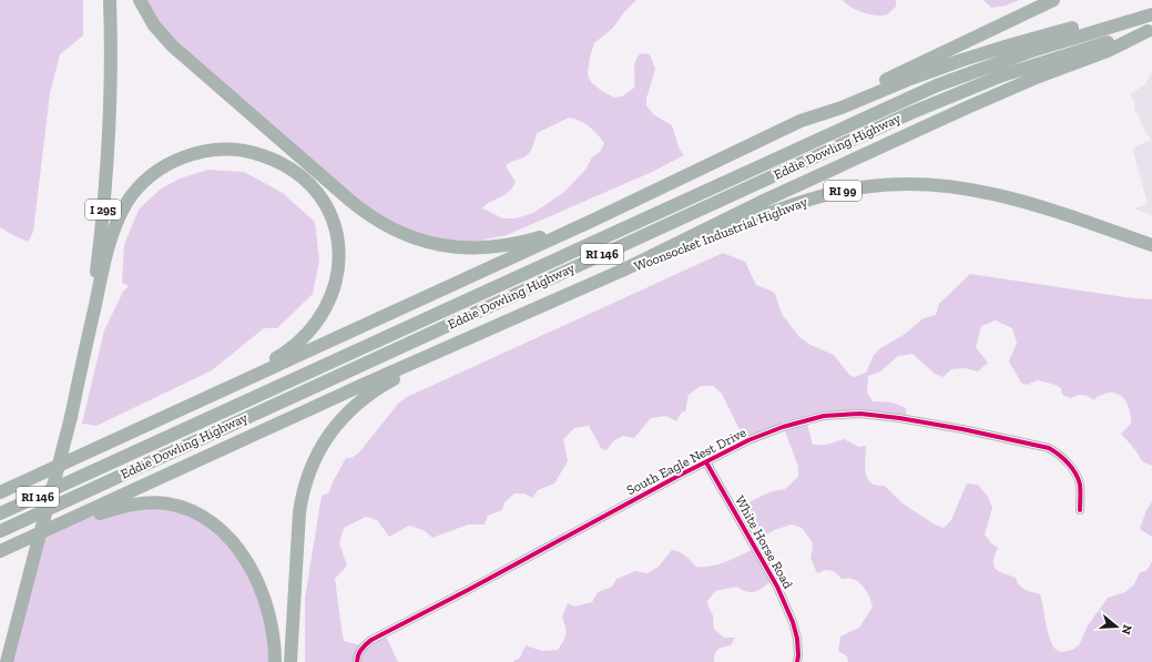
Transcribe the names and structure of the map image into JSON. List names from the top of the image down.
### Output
{
  "streets": {
    "highway": [
      "Eddie Dowling Highway",
      "RI 99",
      "I 295",
      "Woonsocket Industrial Highway",
      "RI 146"
    ],
    "street": ["South Eagle Nest Drive", "White Horse Road"]
  },
  "crossings": [
    ["South Eagle Nest Drive", "White Horse Road"]
  ],
  "north": "right"
}
